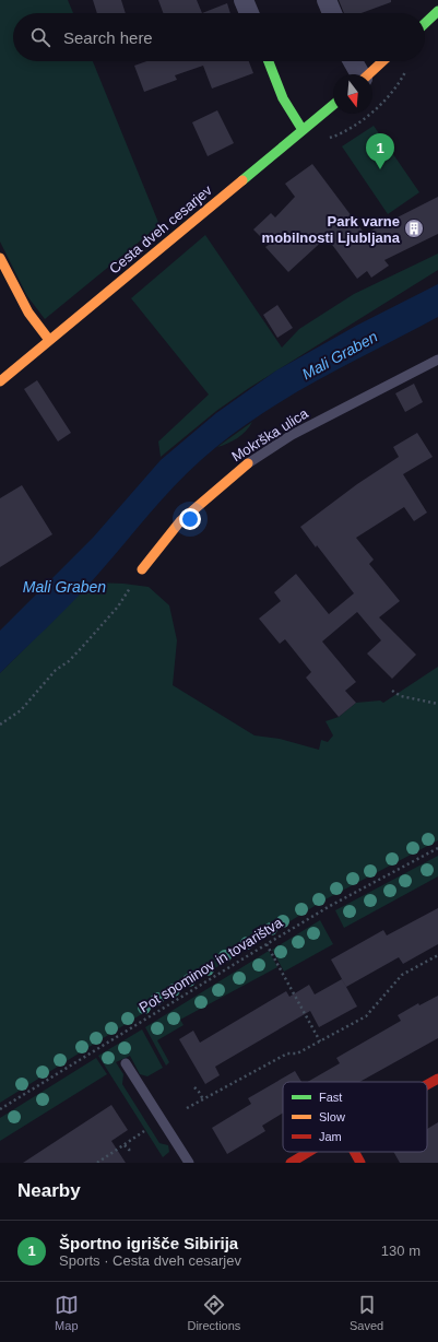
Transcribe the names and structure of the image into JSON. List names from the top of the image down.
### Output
{
  "streets": {
    "street": ["Cesta dveh cesarjev", "Mokrška ulica"],
    "path": ["Pot spominov in tovarištva"]
  },
  "water": ["Mali Graben"],
  "places": {
    "building": ["Park varne mobilnosti Ljubljana"]
  },
  "legend": ["Fast", "Slow", "Jam"],
  "north": "bottom",
  "page": {
    "search": "Search here",
    "pins": "1",
    "heading": "Nearby",
    "list": [
      {
        "mark": "1",
        "name": "Športno igrišče Sibirija",
        "note": "Sports · Cesta dveh cesarjev",
        "value": "130 m"
      }
    ],
    "nav": ["Map", "Directions", "Saved"]
  }
}
